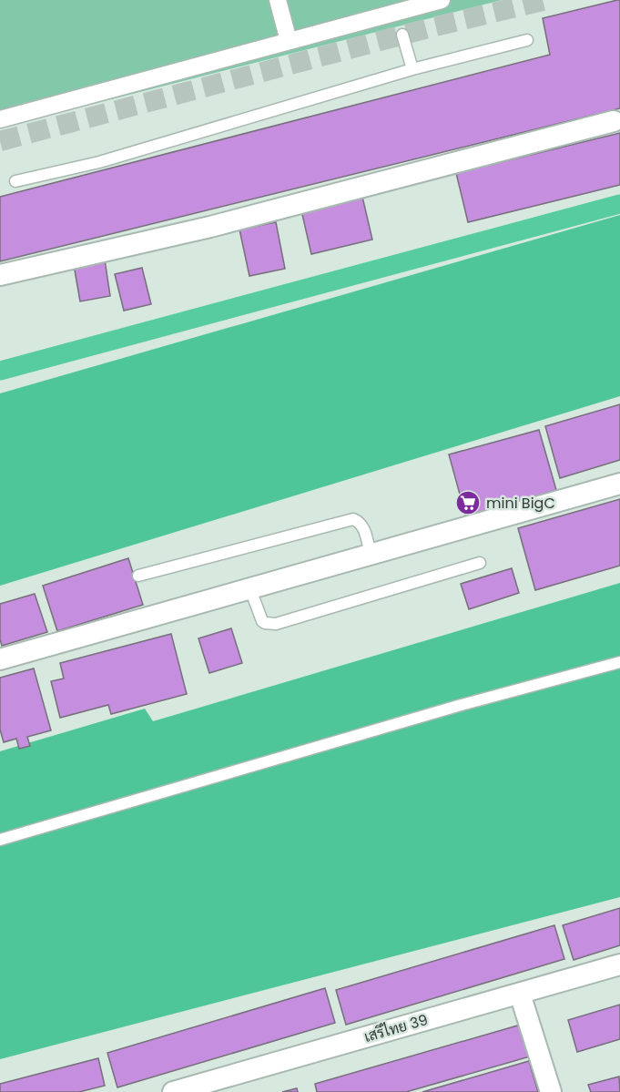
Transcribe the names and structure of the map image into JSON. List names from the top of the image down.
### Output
{
  "streets": {
    "street": ["เสรีไทย 39"]
  },
  "places": {
    "supermarket": ["mini BigC"]
  }
}
